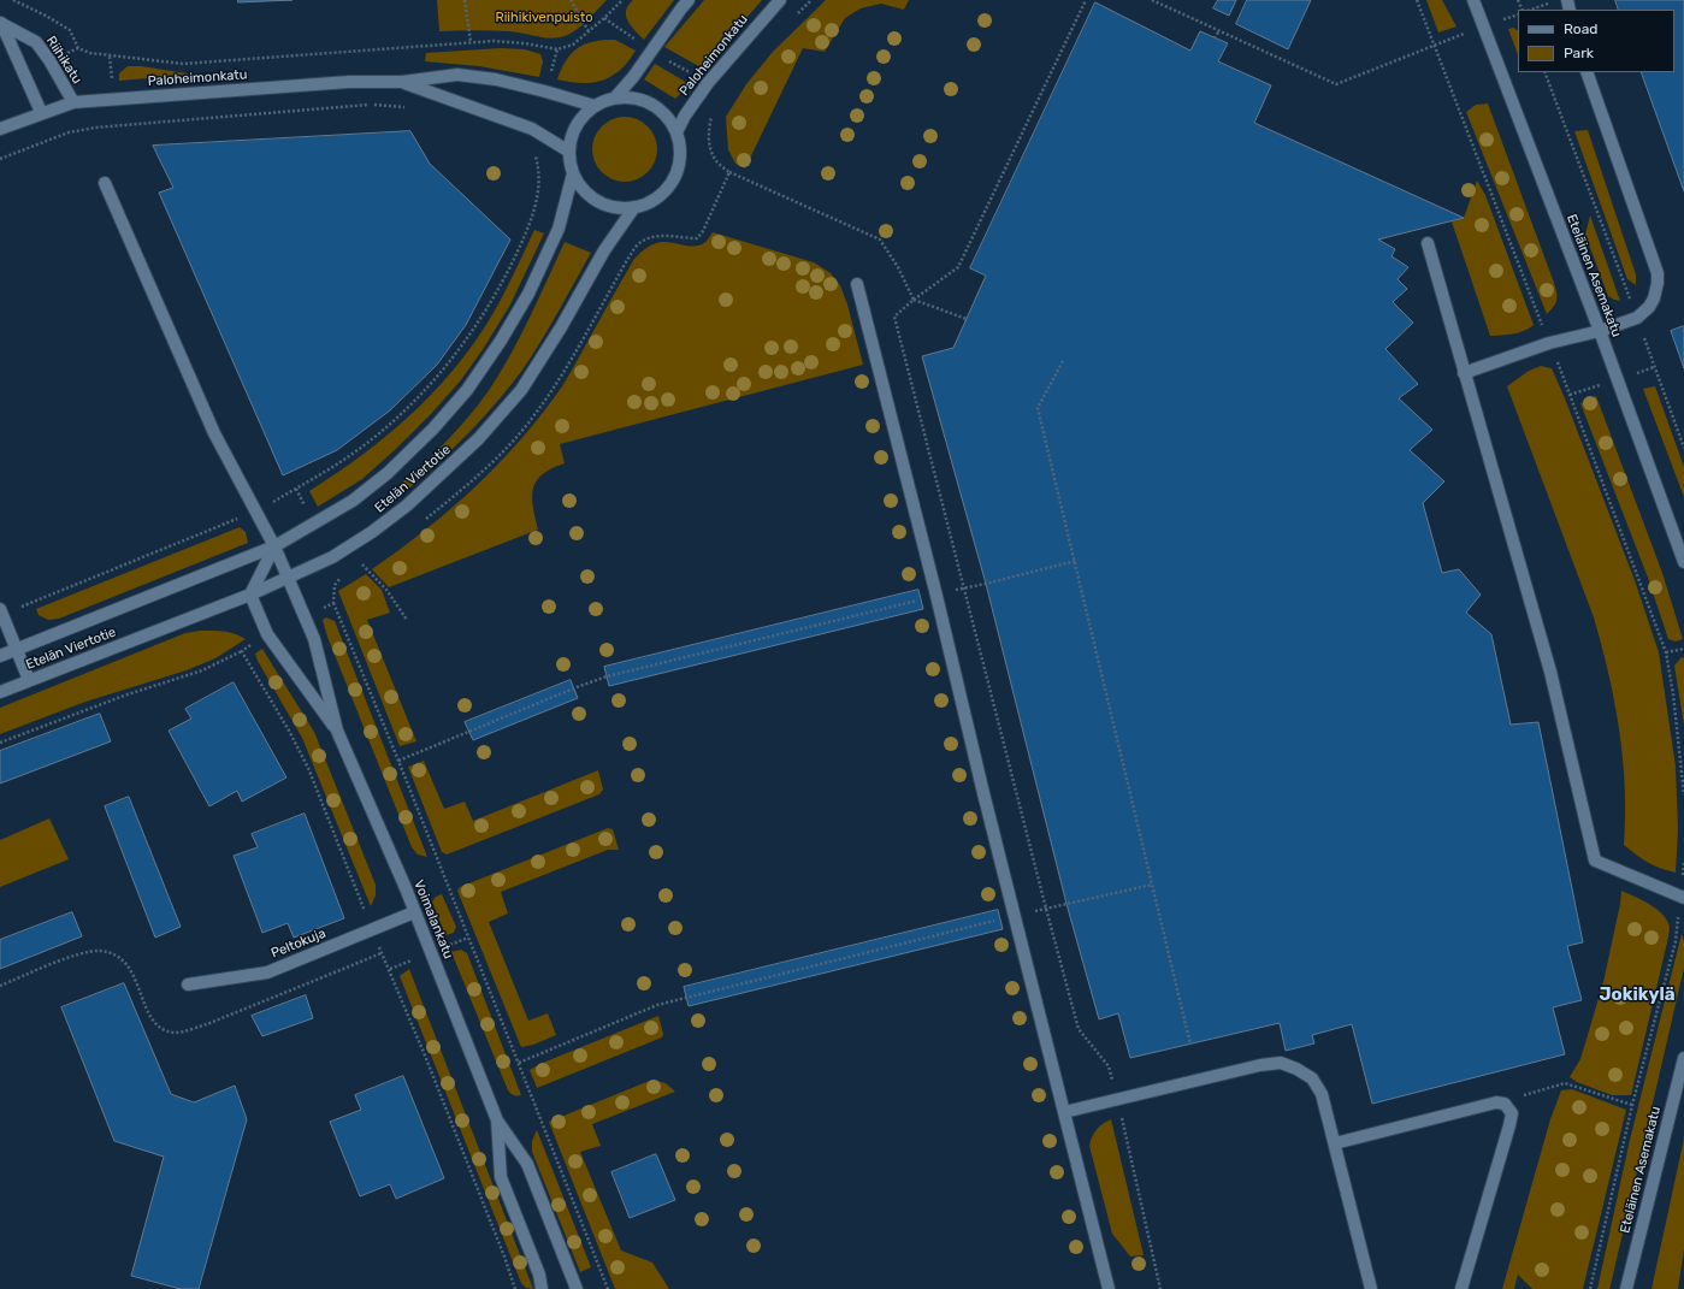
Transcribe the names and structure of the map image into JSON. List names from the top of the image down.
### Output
{
  "streets": {
    "street": [
      "Paloheimonkatu",
      "Riihikatu",
      "Eteläinen Asemakatu",
      "Etelän Viertotie",
      "Voimalankatu",
      "Peltokuja"
    ]
  },
  "crossings": [
    ["Paloheimonkatu", "Riihikatu"],
    ["Paloheimonkatu", "Etelän Viertotie"],
    ["Etelän Viertotie", "Voimalankatu"],
    ["Voimalankatu", "Peltokuja"]
  ],
  "districts": ["Jokikylä"],
  "parks": ["Riihikivenpuisto"],
  "legend": ["Road", "Park"]
}
